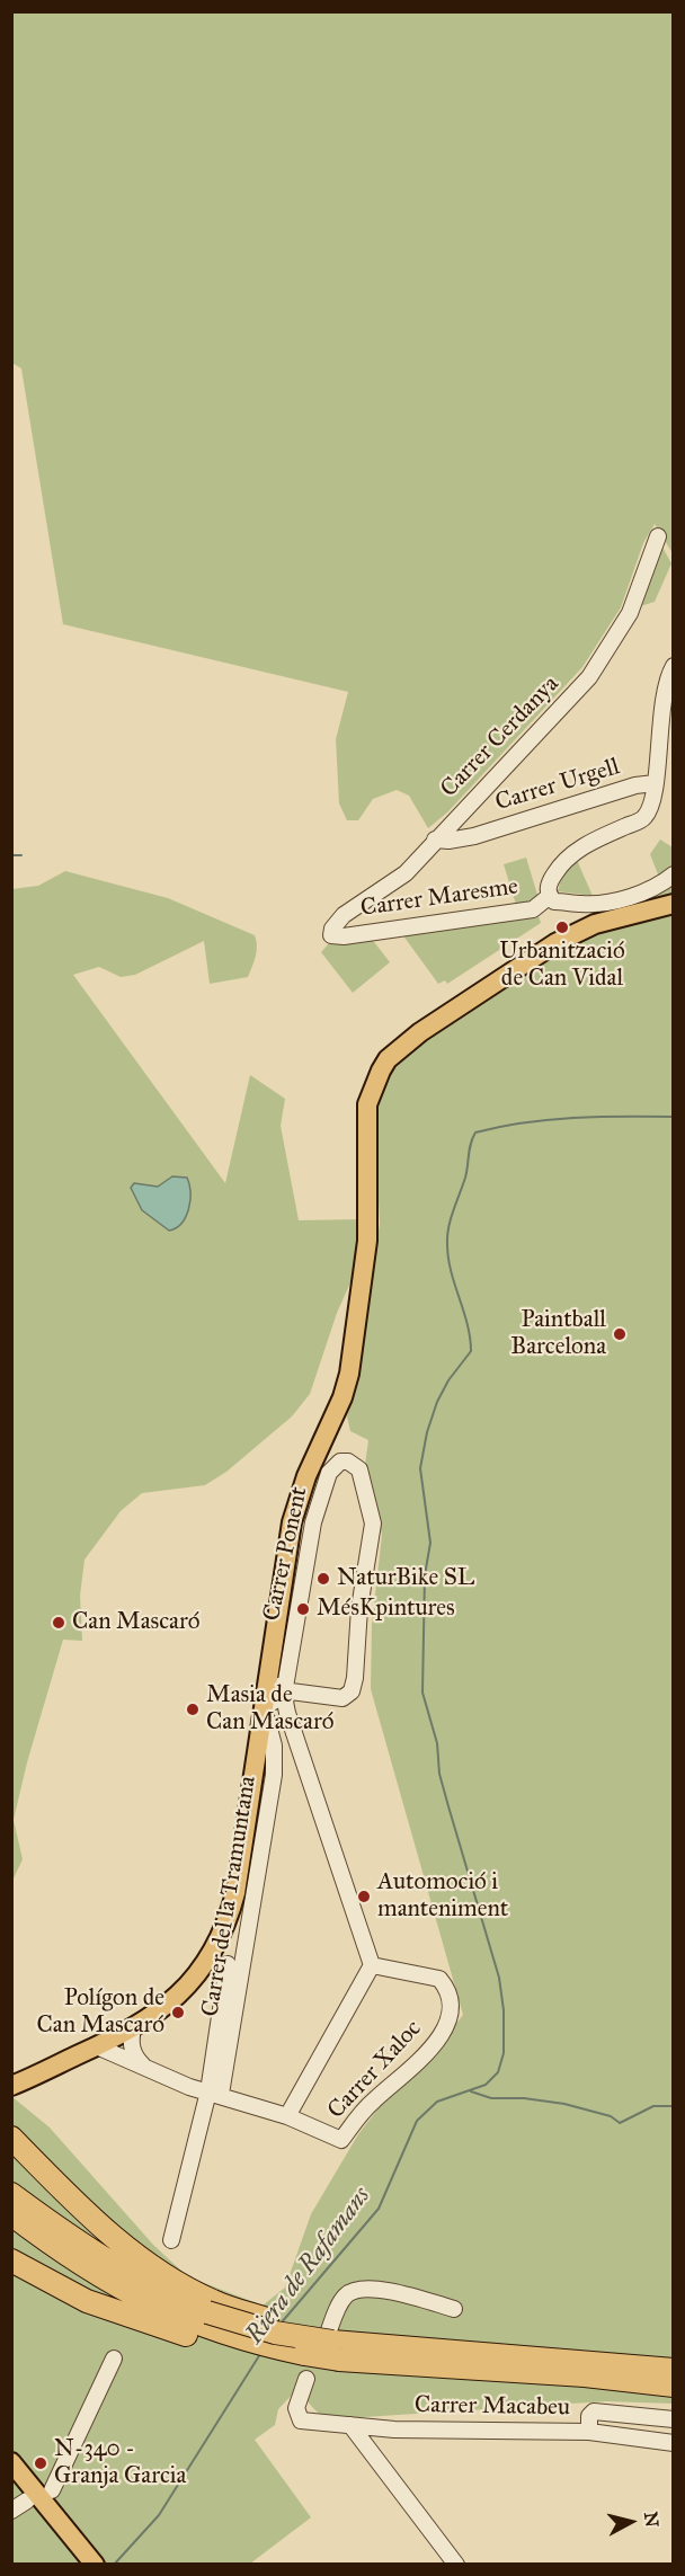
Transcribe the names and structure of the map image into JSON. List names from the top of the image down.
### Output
{
  "streets": {
    "street": [
      "Carrer Cerdanya",
      "Carrer Urgell",
      "Carrer Maresme",
      "Carrer Ponent",
      "Carrer del la Tramuntana",
      "Carrer Xaloc",
      "Carrer Macabeu"
    ]
  },
  "crossings": [
    ["Carrer Cerdanya", "Carrer Urgell"],
    ["Carrer Cerdanya", "Carrer Maresme"],
    ["Carrer Ponent", "Carrer Xaloc"],
    ["Carrer del la Tramuntana", "Carrer Xaloc"]
  ],
  "water": ["Riera de Rafamans"],
  "places": [
    "Urbanització de Can Vidal",
    "Paintball Barcelona",
    "NaturBike SL",
    "MésKpintures",
    "Can Mascaró",
    "Masia de Can Mascaró",
    "Automoció i manteniment",
    "Polígon de Can Mascaró",
    "N-340 - Granja Garcia"
  ],
  "north": "right"
}
